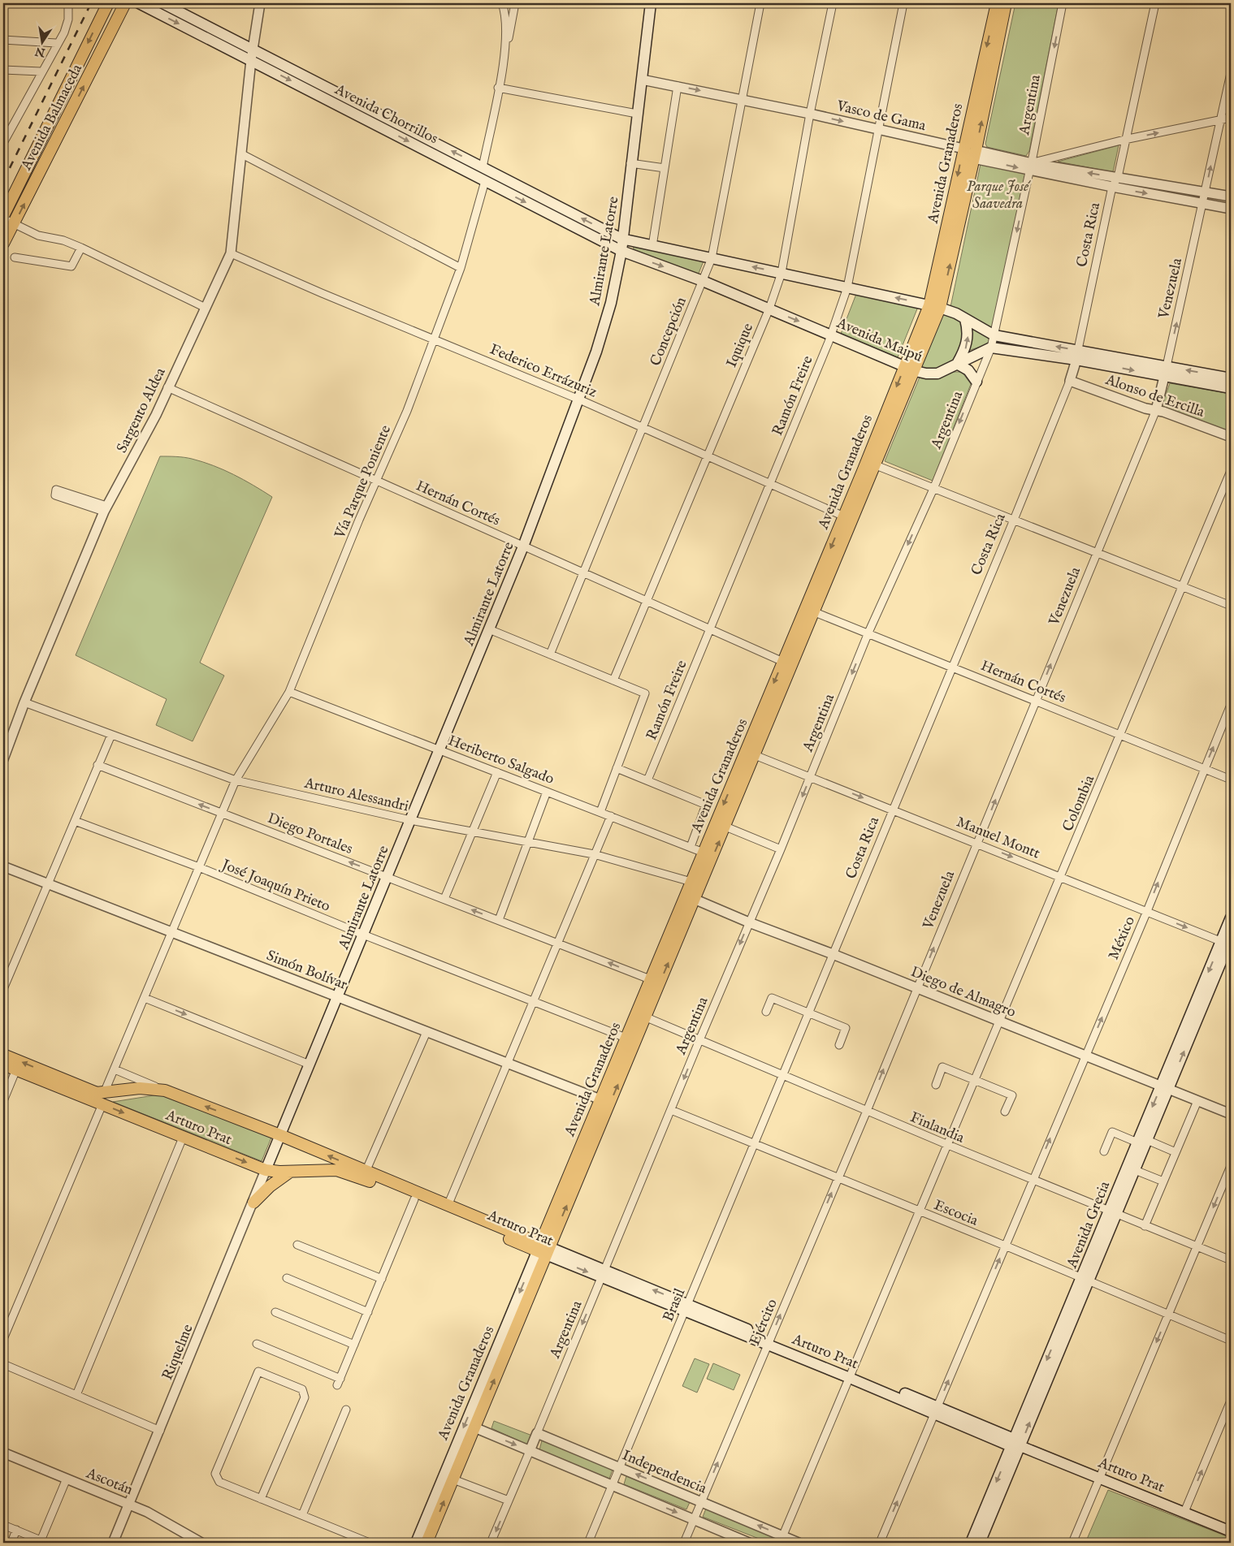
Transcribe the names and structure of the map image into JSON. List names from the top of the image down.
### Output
{
  "streets": {
    "main road": [
      "Avenida Chorrillos",
      "Avenida Balmaceda",
      "Avenida Granaderos",
      "Almirante Latorre",
      "Avenida Maipú",
      "Arturo Prat",
      "Avenida Grecia"
    ],
    "street": [
      "Argentina",
      "Vasco de Gama",
      "Costa Rica",
      "Venezuela",
      "Concepción",
      "Iquique",
      "Federico Errázuriz",
      "Ramón Freire",
      "Alonso de Ercilla",
      "Sargento Aldea",
      "Vía Parque Poniente",
      "Hernán Cortés",
      "Heriberto Salgado",
      "Arturo Alessandri",
      "Colombia",
      "Diego Portales",
      "Manuel Montt",
      "José Joaquín Prieto",
      "México",
      "Simón Bolívar",
      "Diego de Almagro",
      "Finlandia",
      "Escocia",
      "Brasil",
      "Ejército",
      "Riquelme",
      "Independencia",
      "Ascotán"
    ]
  },
  "crossings": [
    ["Argentina", "Vasco de Gama"],
    ["Argentina", "Avenida Maipú"],
    ["Argentina", "Hernán Cortés"],
    ["Argentina", "Manuel Montt"],
    ["Argentina", "Diego de Almagro"],
    ["Argentina", "Arturo Prat"],
    ["Argentina", "Finlandia"],
    ["Argentina", "Escocia"],
    ["Argentina", "Independencia"],
    ["Avenida Chorrillos", "Almirante Latorre"],
    ["Avenida Chorrillos", "Avenida Maipú"],
    ["Avenida Chorrillos", "Sargento Aldea"],
    ["Avenida Chorrillos", "Vía Parque Poniente"],
    ["Vasco de Gama", "Avenida Granaderos"],
    ["Vasco de Gama", "Costa Rica"],
    ["Vasco de Gama", "Almirante Latorre"],
    ["Vasco de Gama", "Venezuela"],
    ["Vasco de Gama", "Concepción"],
    ["Vasco de Gama", "Iquique"],
    ["Vasco de Gama", "Ramón Freire"],
    ["Avenida Granaderos", "Avenida Maipú"],
    ["Avenida Granaderos", "Federico Errázuriz"],
    ["Avenida Granaderos", "Hernán Cortés"],
    ["Avenida Granaderos", "Heriberto Salgado"],
    ["Avenida Granaderos", "Arturo Alessandri"],
    ["Avenida Granaderos", "Diego Portales"],
    ["Avenida Granaderos", "Manuel Montt"],
    ["Avenida Granaderos", "José Joaquín Prieto"],
    ["Avenida Granaderos", "Simón Bolívar"],
    ["Avenida Granaderos", "Diego de Almagro"],
    ["Avenida Granaderos", "Arturo Prat"],
    ["Avenida Granaderos", "Finlandia"],
    ["Costa Rica", "Alonso de Ercilla"],
    ["Costa Rica", "Hernán Cortés"],
    ["Costa Rica", "Manuel Montt"],
    ["Costa Rica", "Diego de Almagro"],
    ["Costa Rica", "Finlandia"],
    ["Costa Rica", "Brasil"],
    ["Almirante Latorre", "Avenida Maipú"],
    ["Almirante Latorre", "Federico Errázuriz"],
    ["Almirante Latorre", "Hernán Cortés"],
    ["Almirante Latorre", "Heriberto Salgado"],
    ["Almirante Latorre", "Arturo Alessandri"],
    ["Almirante Latorre", "Diego Portales"],
    ["Almirante Latorre", "José Joaquín Prieto"],
    ["Almirante Latorre", "Simón Bolívar"],
    ["Almirante Latorre", "Arturo Prat"],
    ["Almirante Latorre", "Riquelme"],
    ["Venezuela", "Alonso de Ercilla"],
    ["Venezuela", "Hernán Cortés"],
    ["Venezuela", "Manuel Montt"],
    ["Venezuela", "Diego de Almagro"],
    ["Venezuela", "Finlandia"],
    ["Venezuela", "Ejército"],
    ["Concepción", "Avenida Maipú"],
    ["Concepción", "Federico Errázuriz"],
    ["Concepción", "Hernán Cortés"],
    ["Avenida Maipú", "Iquique"],
    ["Avenida Maipú", "Ramón Freire"],
    ["Iquique", "Federico Errázuriz"],
    ["Iquique", "Ramón Freire"],
    ["Iquique", "Hernán Cortés"],
    ["Federico Errázuriz", "Ramón Freire"],
    ["Federico Errázuriz", "Sargento Aldea"],
    ["Federico Errázuriz", "Vía Parque Poniente"],
    ["Ramón Freire", "Hernán Cortés"],
    ["Ramón Freire", "Heriberto Salgado"],
    ["Sargento Aldea", "Hernán Cortés"],
    ["Sargento Aldea", "Arturo Alessandri"],
    ["Vía Parque Poniente", "Hernán Cortés"],
    ["Vía Parque Poniente", "Heriberto Salgado"],
    ["Vía Parque Poniente", "Arturo Alessandri"],
    ["Vía Parque Poniente", "Diego Portales"],
    ["Vía Parque Poniente", "José Joaquín Prieto"],
    ["Vía Parque Poniente", "Simón Bolívar"],
    ["Vía Parque Poniente", "Arturo Prat"],
    ["Hernán Cortés", "Colombia"],
    ["Hernán Cortés", "México"],
    ["Colombia", "Manuel Montt"],
    ["Colombia", "Diego de Almagro"],
    ["Colombia", "Arturo Prat"],
    ["Colombia", "Finlandia"],
    ["Colombia", "Escocia"],
    ["Colombia", "Independencia"],
    ["Manuel Montt", "México"],
    ["Manuel Montt", "Avenida Grecia"],
    ["México", "Diego de Almagro"],
    ["México", "Arturo Prat"],
    ["México", "Finlandia"],
    ["México", "Escocia"],
    ["Diego de Almagro", "Avenida Grecia"],
    ["Arturo Prat", "Avenida Grecia"],
    ["Arturo Prat", "Brasil"],
    ["Arturo Prat", "Ejército"],
    ["Arturo Prat", "Riquelme"],
    ["Finlandia", "Avenida Grecia"],
    ["Finlandia", "Brasil"],
    ["Finlandia", "Ejército"],
    ["Escocia", "Avenida Grecia"],
    ["Escocia", "Brasil"],
    ["Escocia", "Ejército"],
    ["Brasil", "Independencia"],
    ["Ejército", "Independencia"],
    ["Riquelme", "Ascotán"]
  ],
  "one_way": [
    "Argentina",
    "Venezuela",
    "Diego Portales",
    "Manuel Montt",
    "México",
    "Ejército"
  ],
  "parks": ["Parque José Saavedra"],
  "north": "bottom"
}
